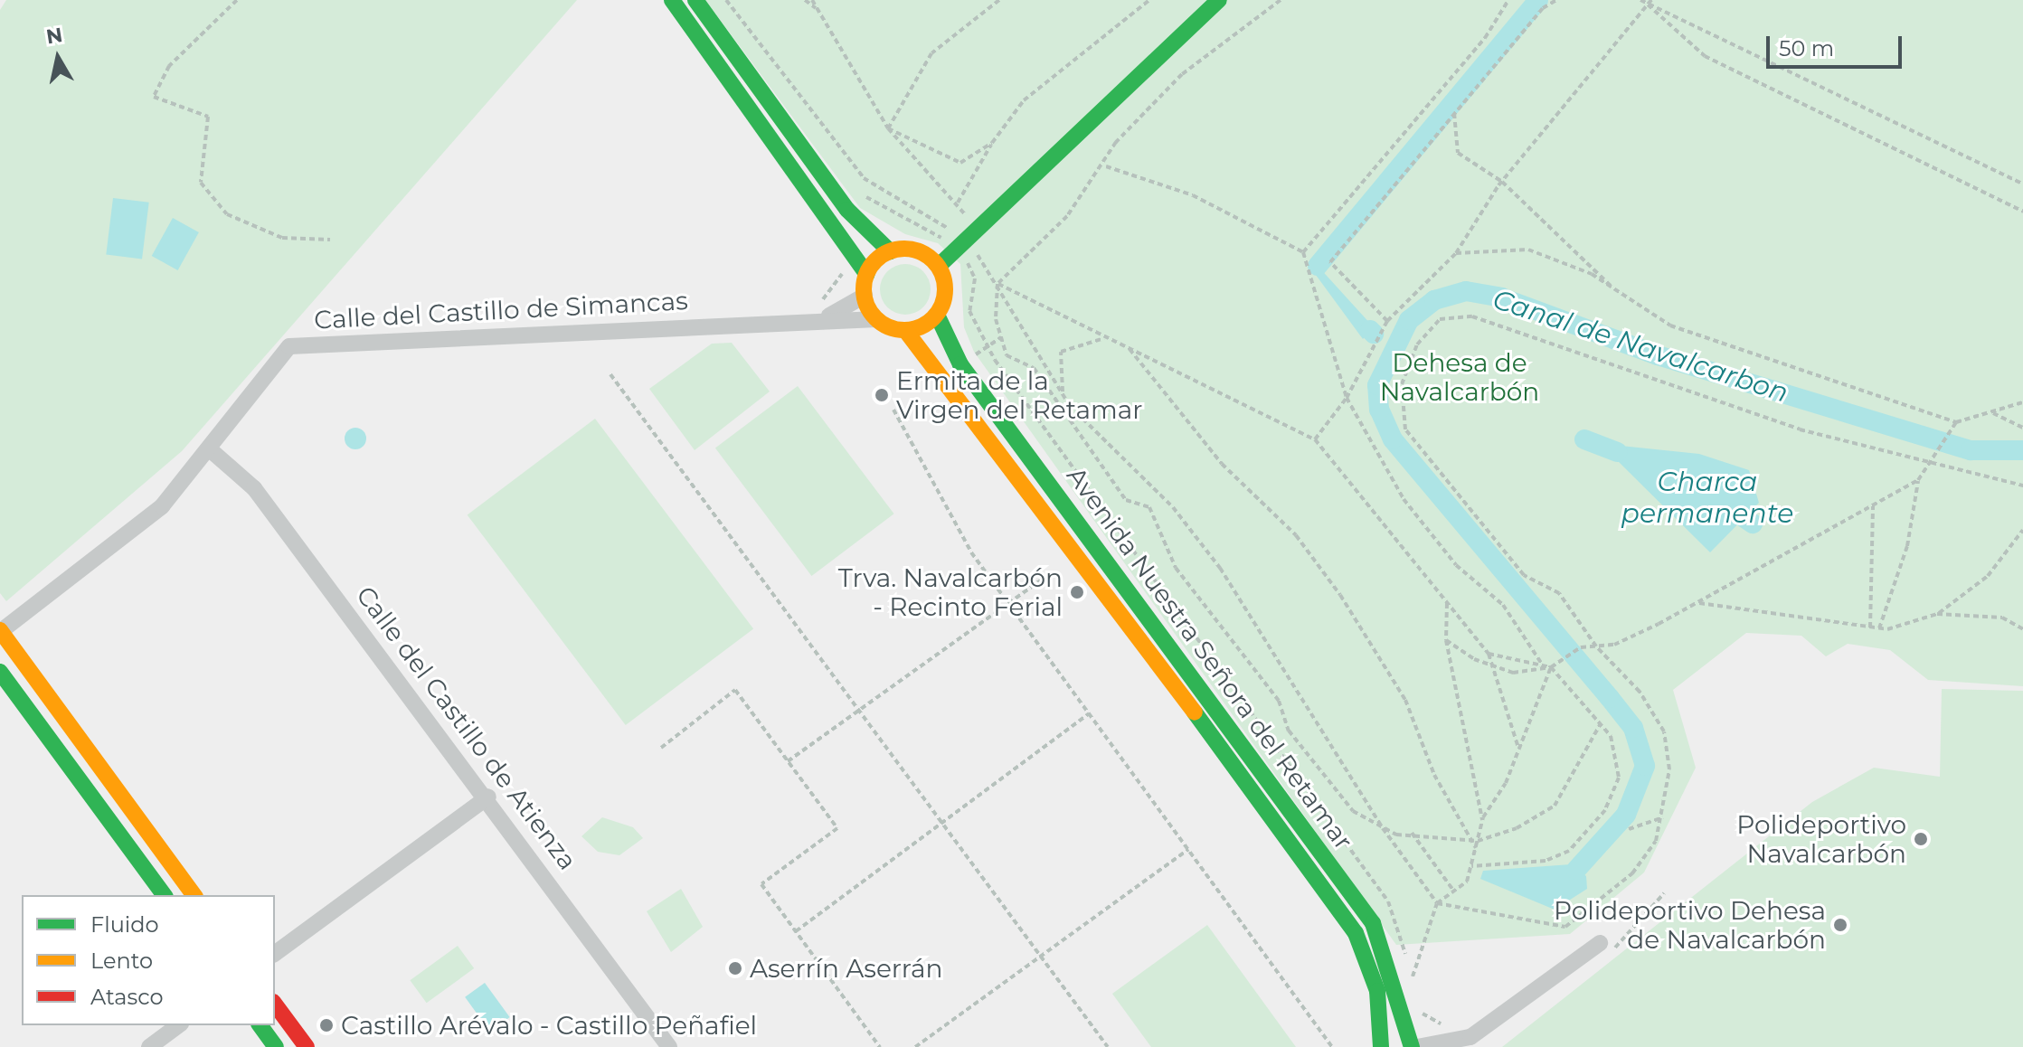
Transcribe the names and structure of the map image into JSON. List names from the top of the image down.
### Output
{
  "streets": {
    "street": ["Calle del Castillo de Simancas", "Avenida Nuestra Señora del Retamar", "Calle del Castillo de Atienza"]
  },
  "crossings": [
    ["Calle del Castillo de Simancas", "Avenida Nuestra Señora del Retamar"],
    ["Calle del Castillo de Simancas", "Calle del Castillo de Atienza"]
  ],
  "water": ["Canal de Navalcarbon", "Charca permanente"],
  "parks": ["Dehesa de Navalcarbón"],
  "places": [
    "Ermita de la Virgen del Retamar",
    "Trva. Navalcarbón - Recinto Ferial",
    "Polideportivo Navalcarbón",
    "Polideportivo Dehesa de Navalcarbón",
    "Aserrín Aserrán",
    "Castillo Arévalo - Castillo Peñafiel"
  ],
  "legend": ["Fluido", "Lento", "Atasco"],
  "scale_bar": "50 m",
  "north": "top"
}
